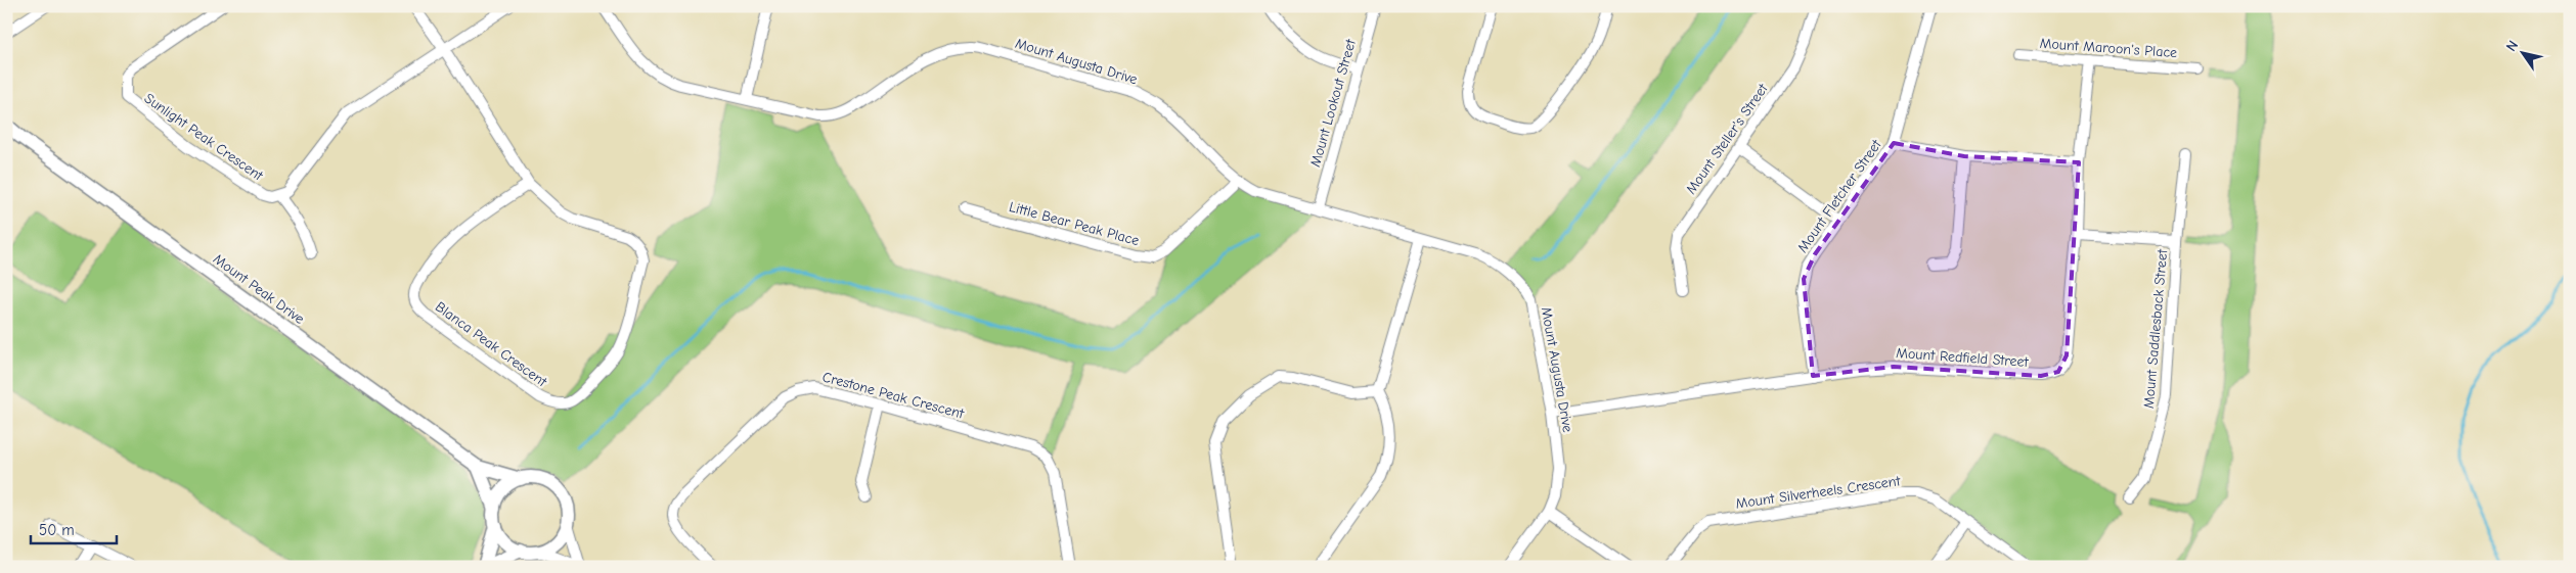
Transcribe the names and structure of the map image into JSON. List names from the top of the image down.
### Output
{
  "streets": {
    "street": [
      "Mount Maroon's Place",
      "Mount Augusta Drive",
      "Mount Lookout Street",
      "Sunlight Peak Crescent",
      "Mount Steller's Street",
      "Mount Fletcher Street",
      "Little Bear Peak Place",
      "Mount Peak Drive",
      "Mount Saddlesback Street",
      "Blanca Peak Crescent",
      "Mount Redfield Street",
      "Crestone Peak Crescent",
      "Mount Silverheels Crescent"
    ]
  },
  "crossings": [
    ["Mount Maroon's Place", "Mount Redfield Street"],
    ["Mount Augusta Drive", "Mount Lookout Street"],
    ["Mount Augusta Drive", "Little Bear Peak Place"],
    ["Mount Augusta Drive", "Mount Redfield Street"],
    ["Mount Fletcher Street", "Mount Redfield Street"]
  ],
  "scale_bar": "50 m",
  "north": "top left"
}
